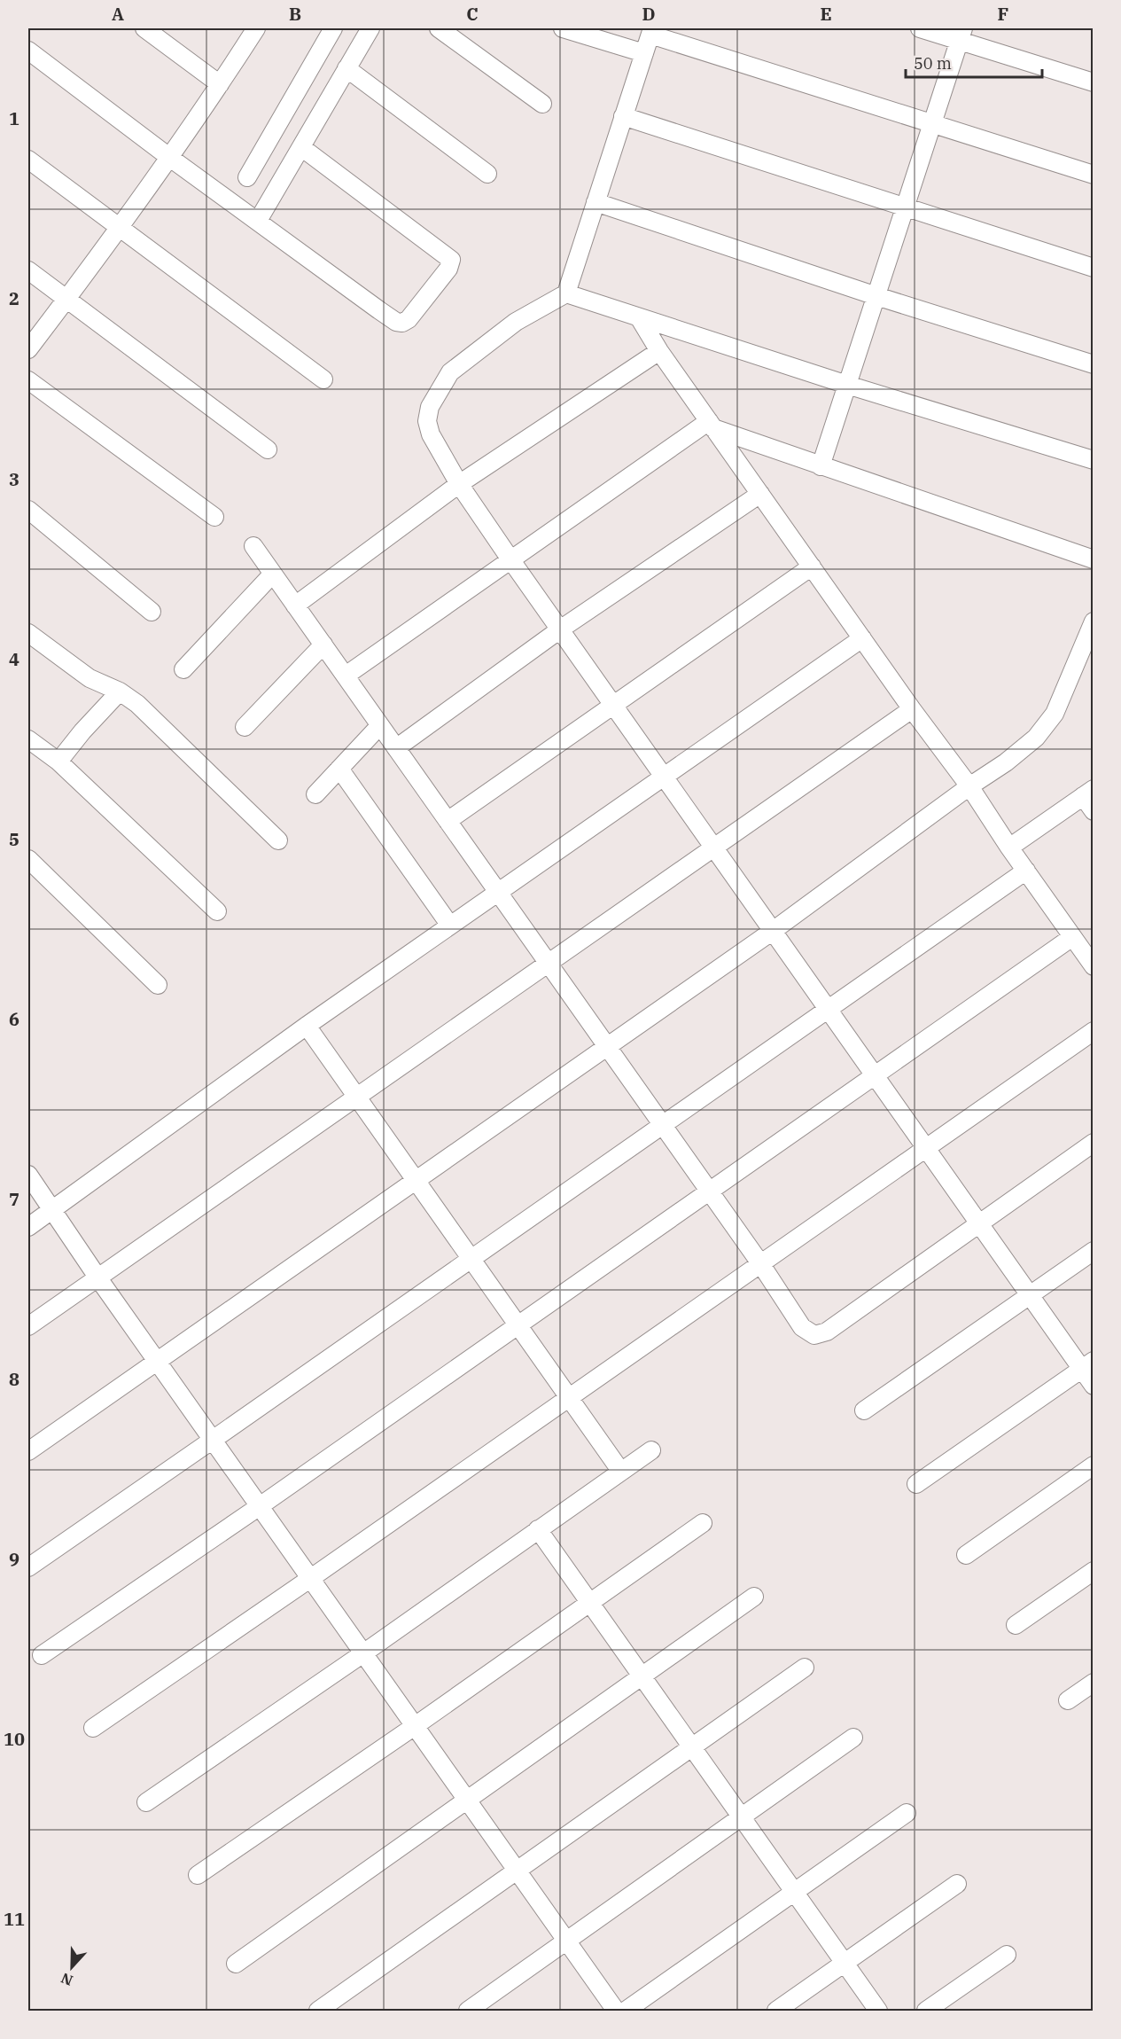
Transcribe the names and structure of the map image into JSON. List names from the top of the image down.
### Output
{
  "scale_bar": "50 m",
  "north": "bottom",
  "grid": {
    "columns": [
      "A",
      "B",
      "C",
      "D",
      "E",
      "F"
    ],
    "rows": [
      "1",
      "2",
      "3",
      "4",
      "5",
      "6",
      "7",
      "8",
      "9",
      "10",
      "11"
    ]
  }
}
